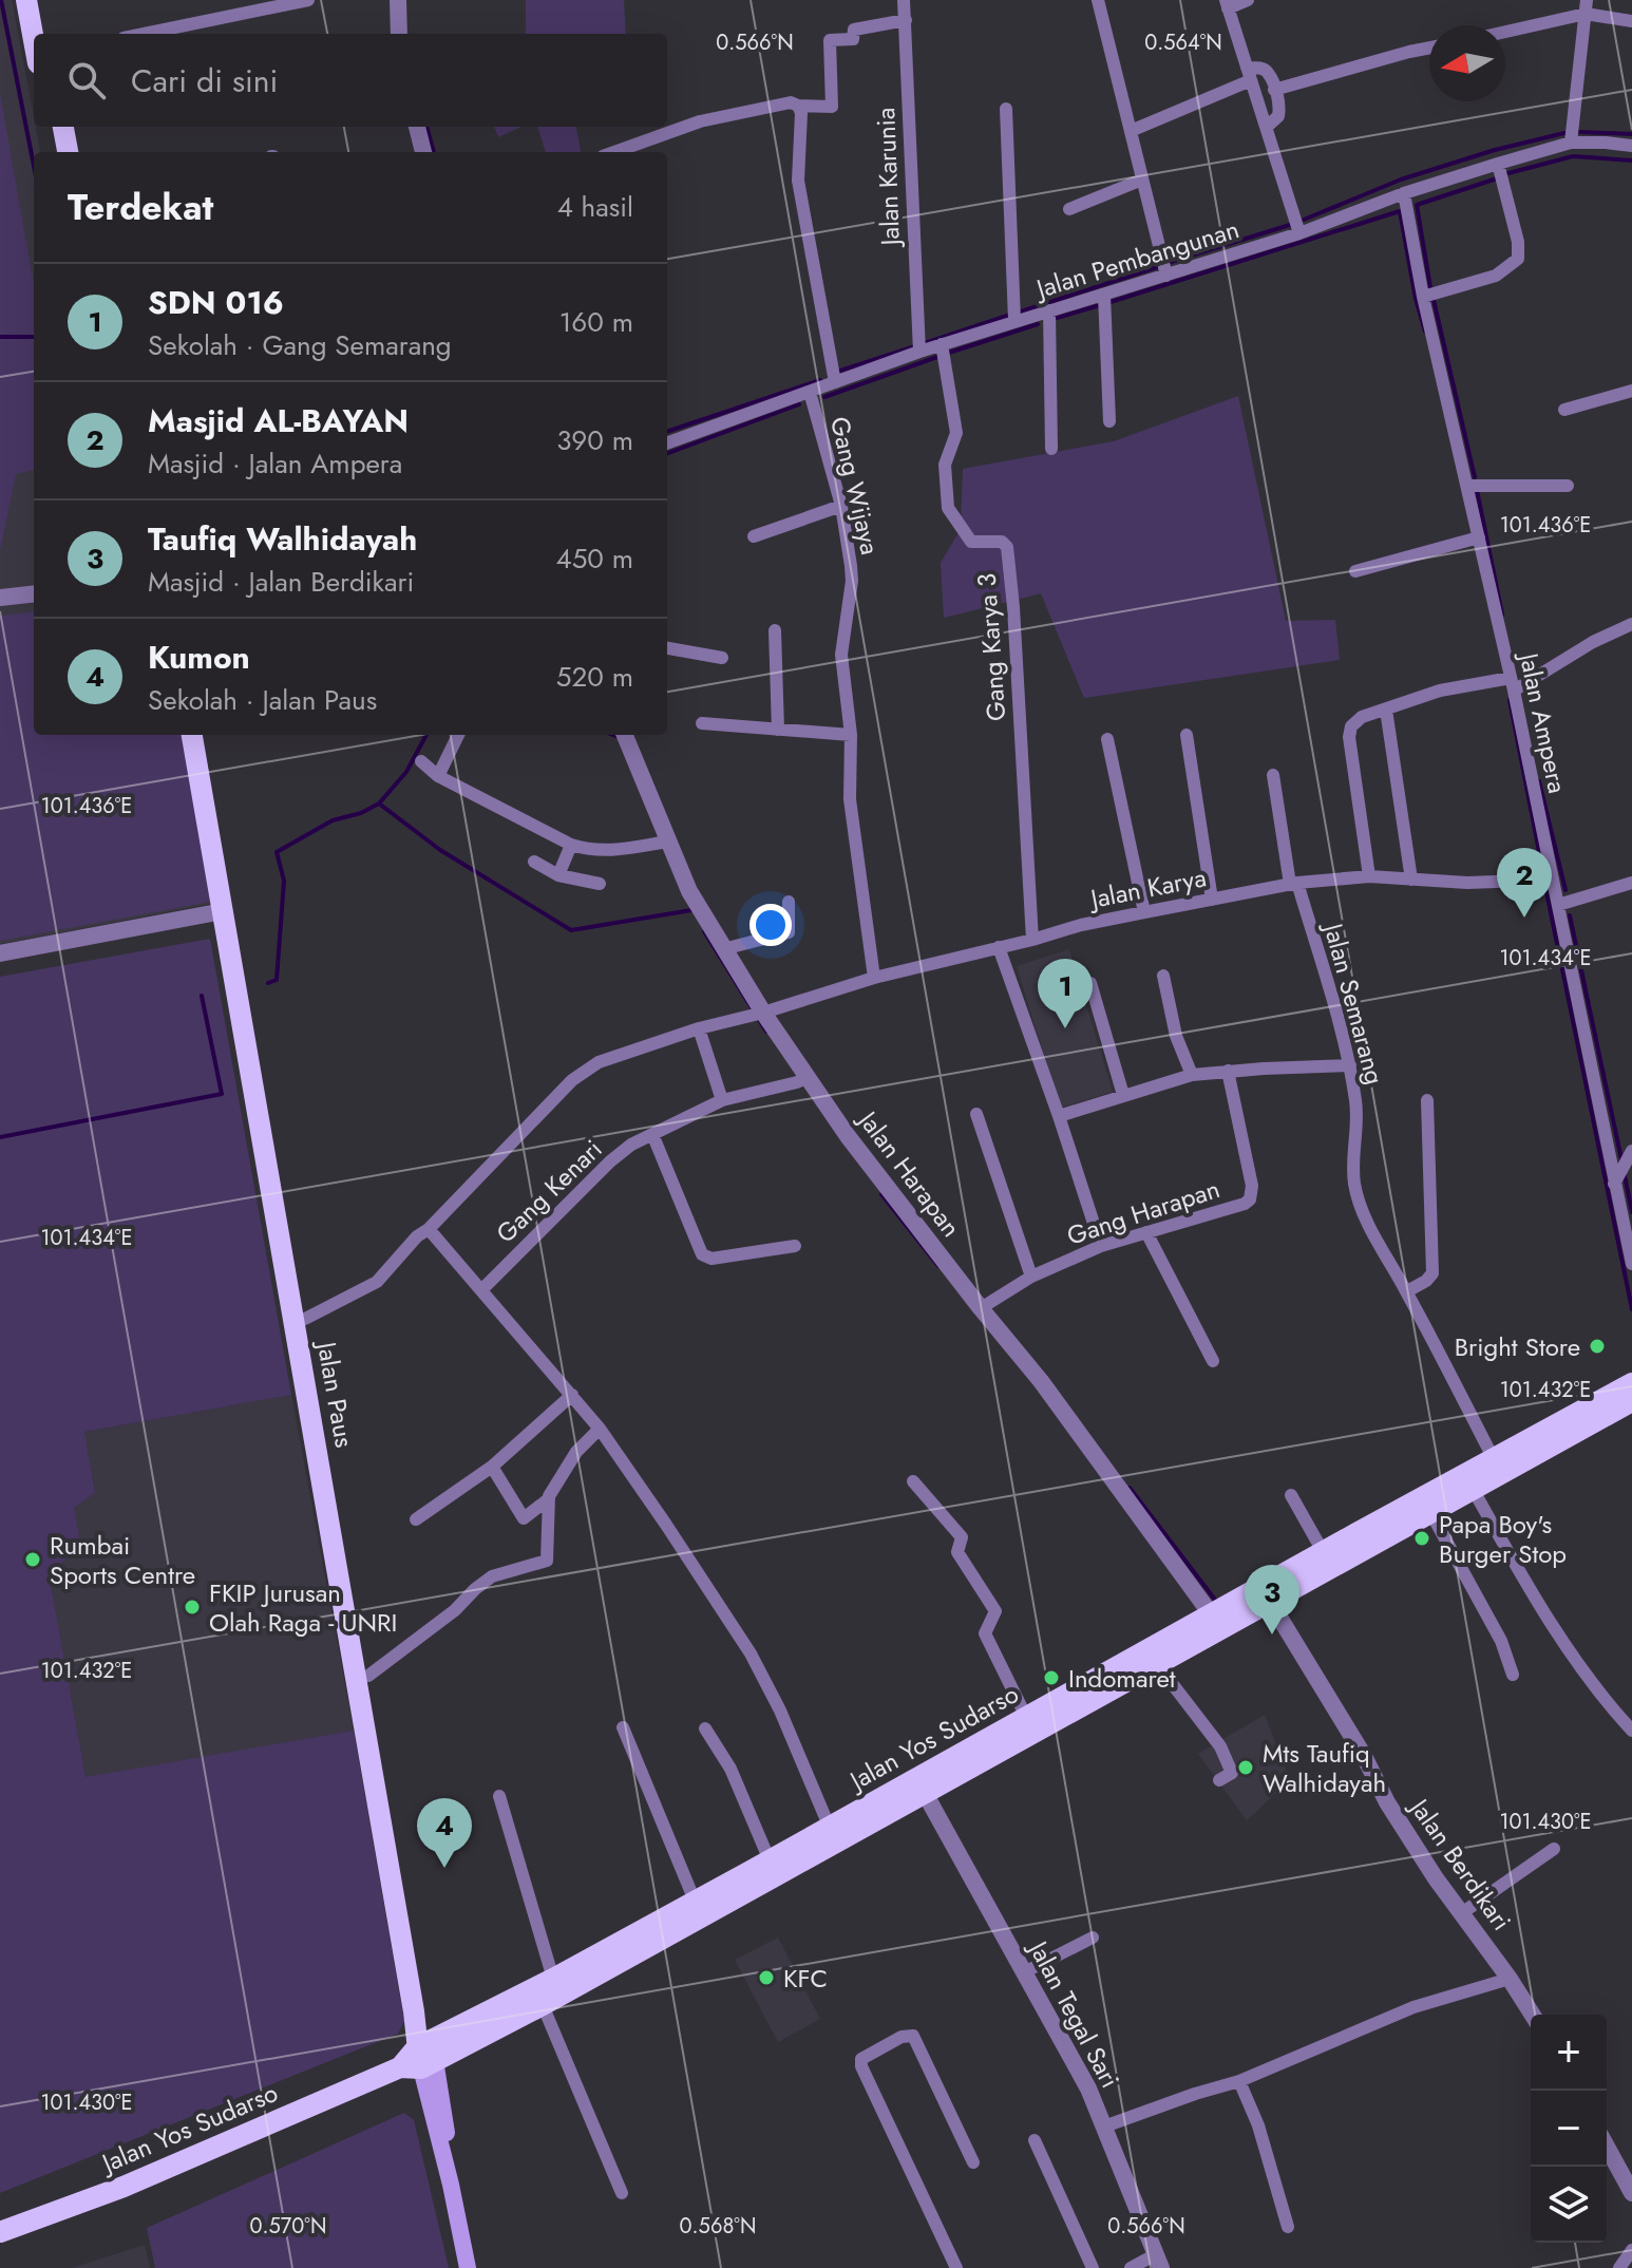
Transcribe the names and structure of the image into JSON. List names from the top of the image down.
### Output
{
  "streets": {
    "main road": ["Jalan Paus", "Jalan Yos Sudarso"],
    "street": [
      "Jalan Karunia",
      "Jalan Pembangunan",
      "Gang Wijaya",
      "Gang Karya 3",
      "Jalan Ampera",
      "Jalan Karya",
      "Jalan Semarang",
      "Jalan Harapan",
      "Gang Kenari",
      "Gang Harapan",
      "Jalan Berdikari",
      "Jalan Tegal Sari"
    ]
  },
  "crossings": [
    ["Jalan Karunia", "Jalan Pembangunan"],
    ["Jalan Pembangunan", "Gang Wijaya"],
    ["Jalan Pembangunan", "Gang Karya 3"],
    ["Jalan Pembangunan", "Jalan Ampera"],
    ["Gang Wijaya", "Jalan Karya"],
    ["Gang Karya 3", "Jalan Karya"],
    ["Jalan Ampera", "Jalan Karya"],
    ["Jalan Karya", "Jalan Semarang"],
    ["Jalan Karya", "Jalan Harapan"],
    ["Jalan Karya", "Jalan Paus"],
    ["Jalan Semarang", "Jalan Yos Sudarso"],
    ["Jalan Harapan", "Gang Kenari"],
    ["Jalan Harapan", "Gang Harapan"],
    ["Jalan Harapan", "Jalan Yos Sudarso"],
    ["Jalan Paus", "Jalan Yos Sudarso"],
    ["Jalan Yos Sudarso", "Jalan Berdikari"],
    ["Jalan Yos Sudarso", "Jalan Tegal Sari"]
  ],
  "places": [
    "Bright Store",
    "Papa Boy's Burger Stop",
    "Rumbai Sports Centre",
    "FKIP Jurusan Olah Raga - UNRI",
    "Indomaret",
    "Mts Taufiq Walhidayah",
    "KFC"
  ],
  "north": "left",
  "page": {
    "search": "Cari di sini",
    "heading": ["Terdekat", "4 hasil"],
    "list": [
      {
        "mark": "1",
        "name": "SDN 016",
        "note": "Sekolah · Gang Semarang",
        "value": "160 m"
      },
      {
        "mark": "2",
        "name": "Masjid AL-BAYAN",
        "note": "Masjid · Jalan Ampera",
        "value": "390 m"
      },
      {
        "mark": "3",
        "name": "Taufiq Walhidayah",
        "note": "Masjid · Jalan Berdikari",
        "value": "450 m"
      },
      {
        "mark": "4",
        "name": "Kumon",
        "note": "Sekolah · Jalan Paus",
        "value": "520 m"
      }
    ],
    "pins": [
      "2",
      "1",
      "3",
      "4"
    ],
    "map_buttons": ["+", "−"]
  },
  "coordinates": [
    "0.566°N",
    "0.564°N",
    "101.436°E",
    "101.434°E",
    "101.432°E",
    "101.430°E",
    "0.570°N",
    "0.568°N"
  ]
}
